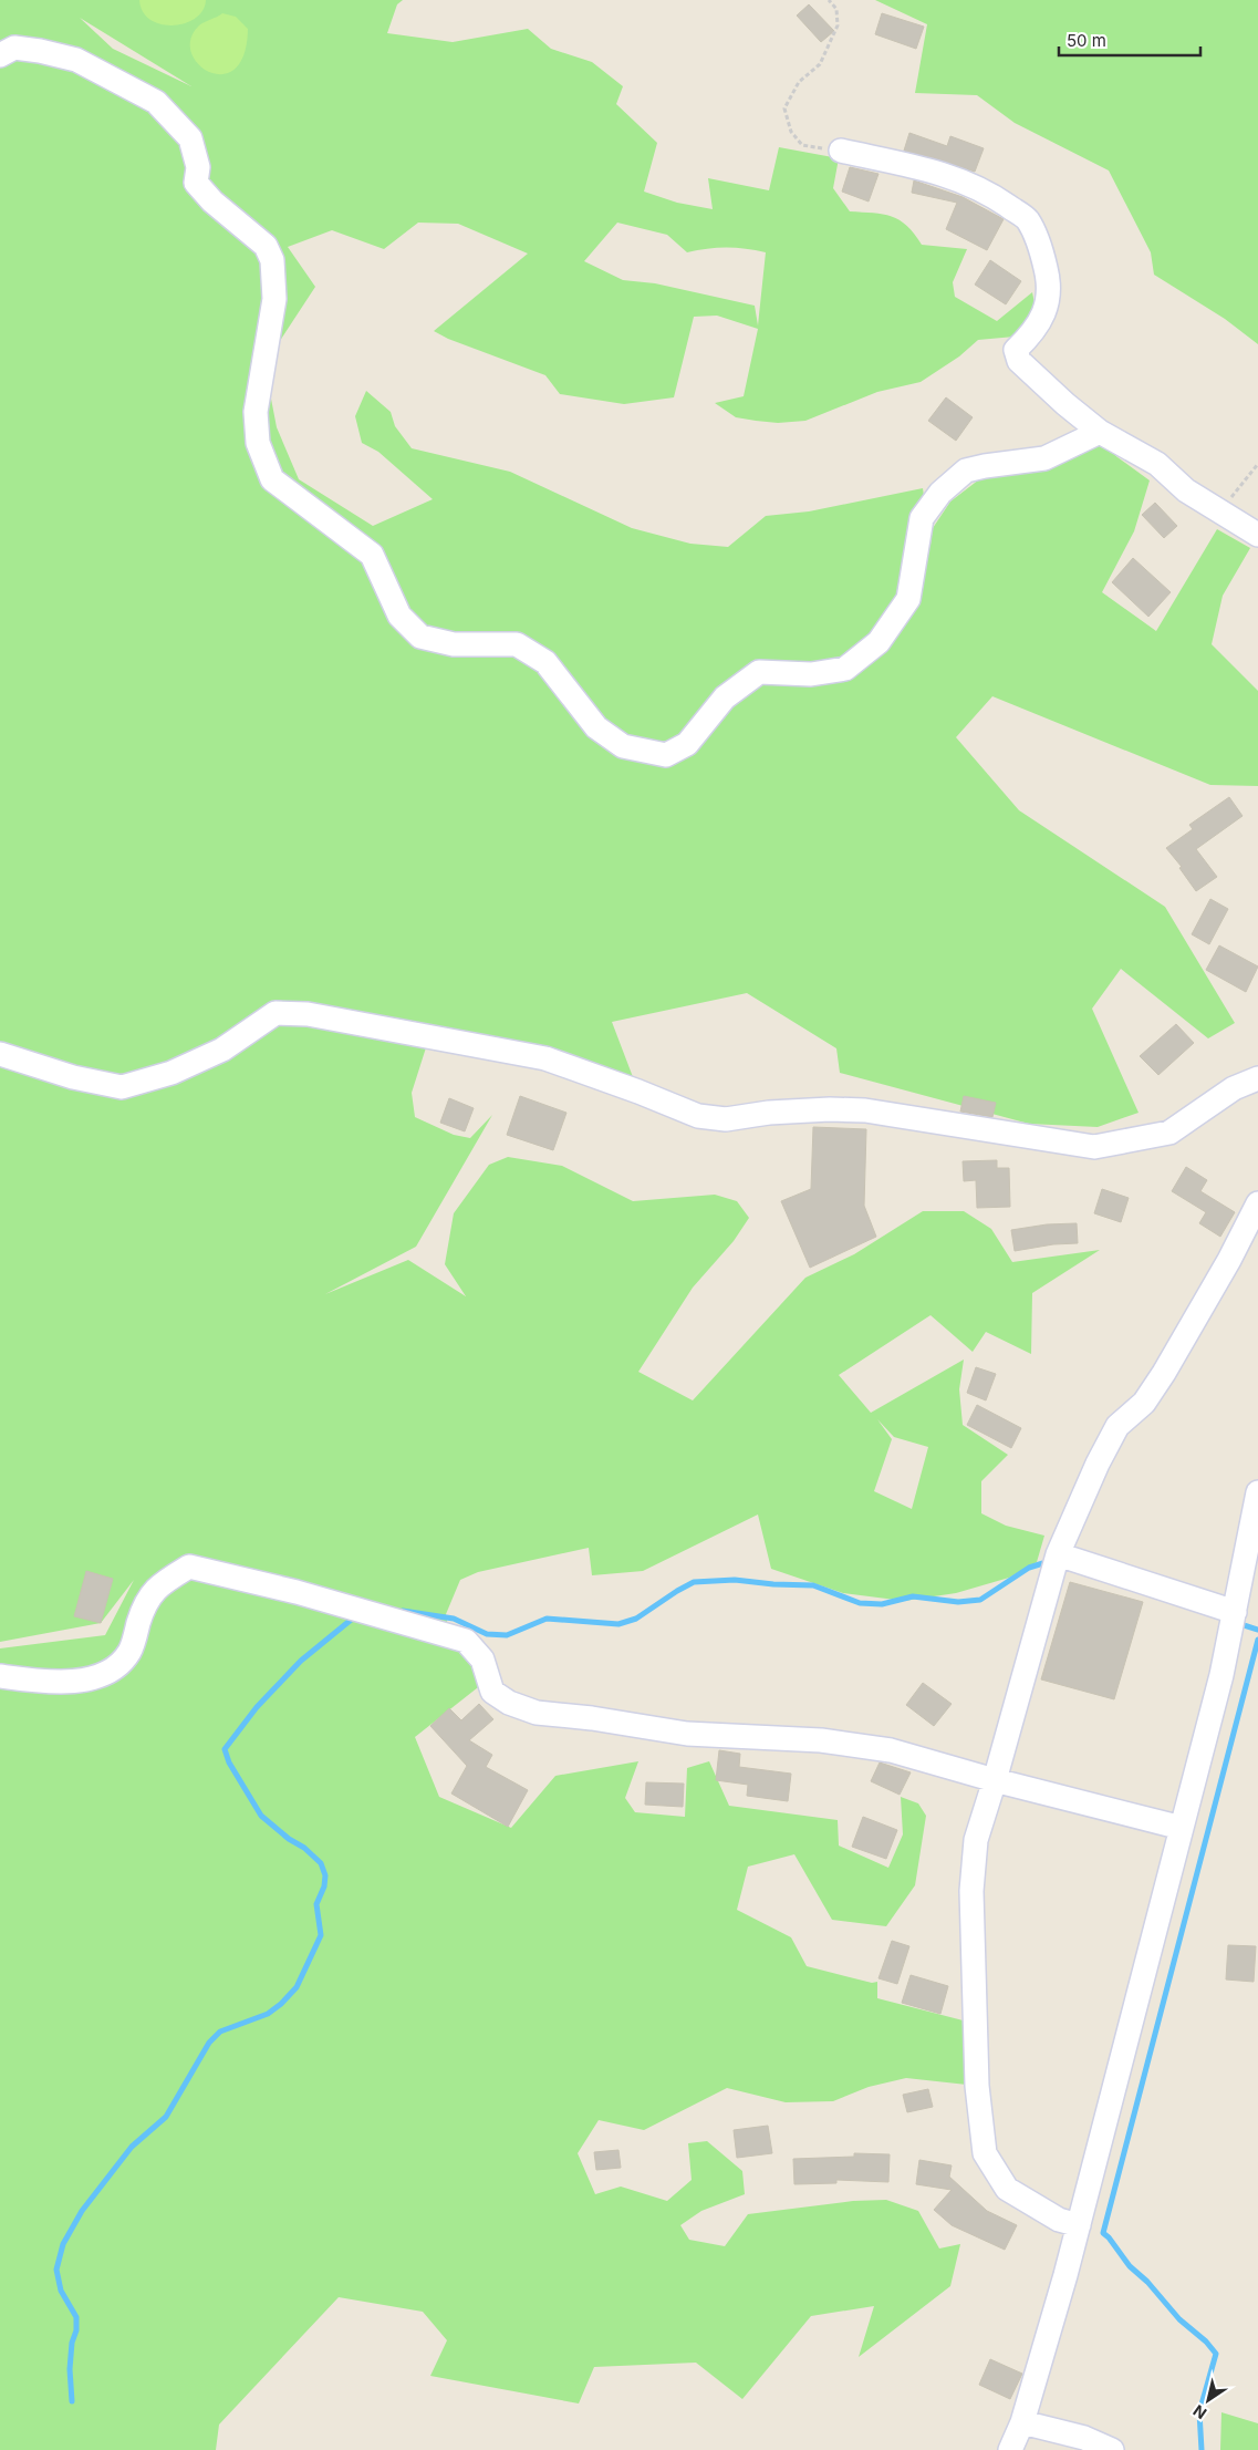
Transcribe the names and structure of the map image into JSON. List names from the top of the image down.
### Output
{
  "scale_bar": "50 m",
  "north": "bottom left"
}
